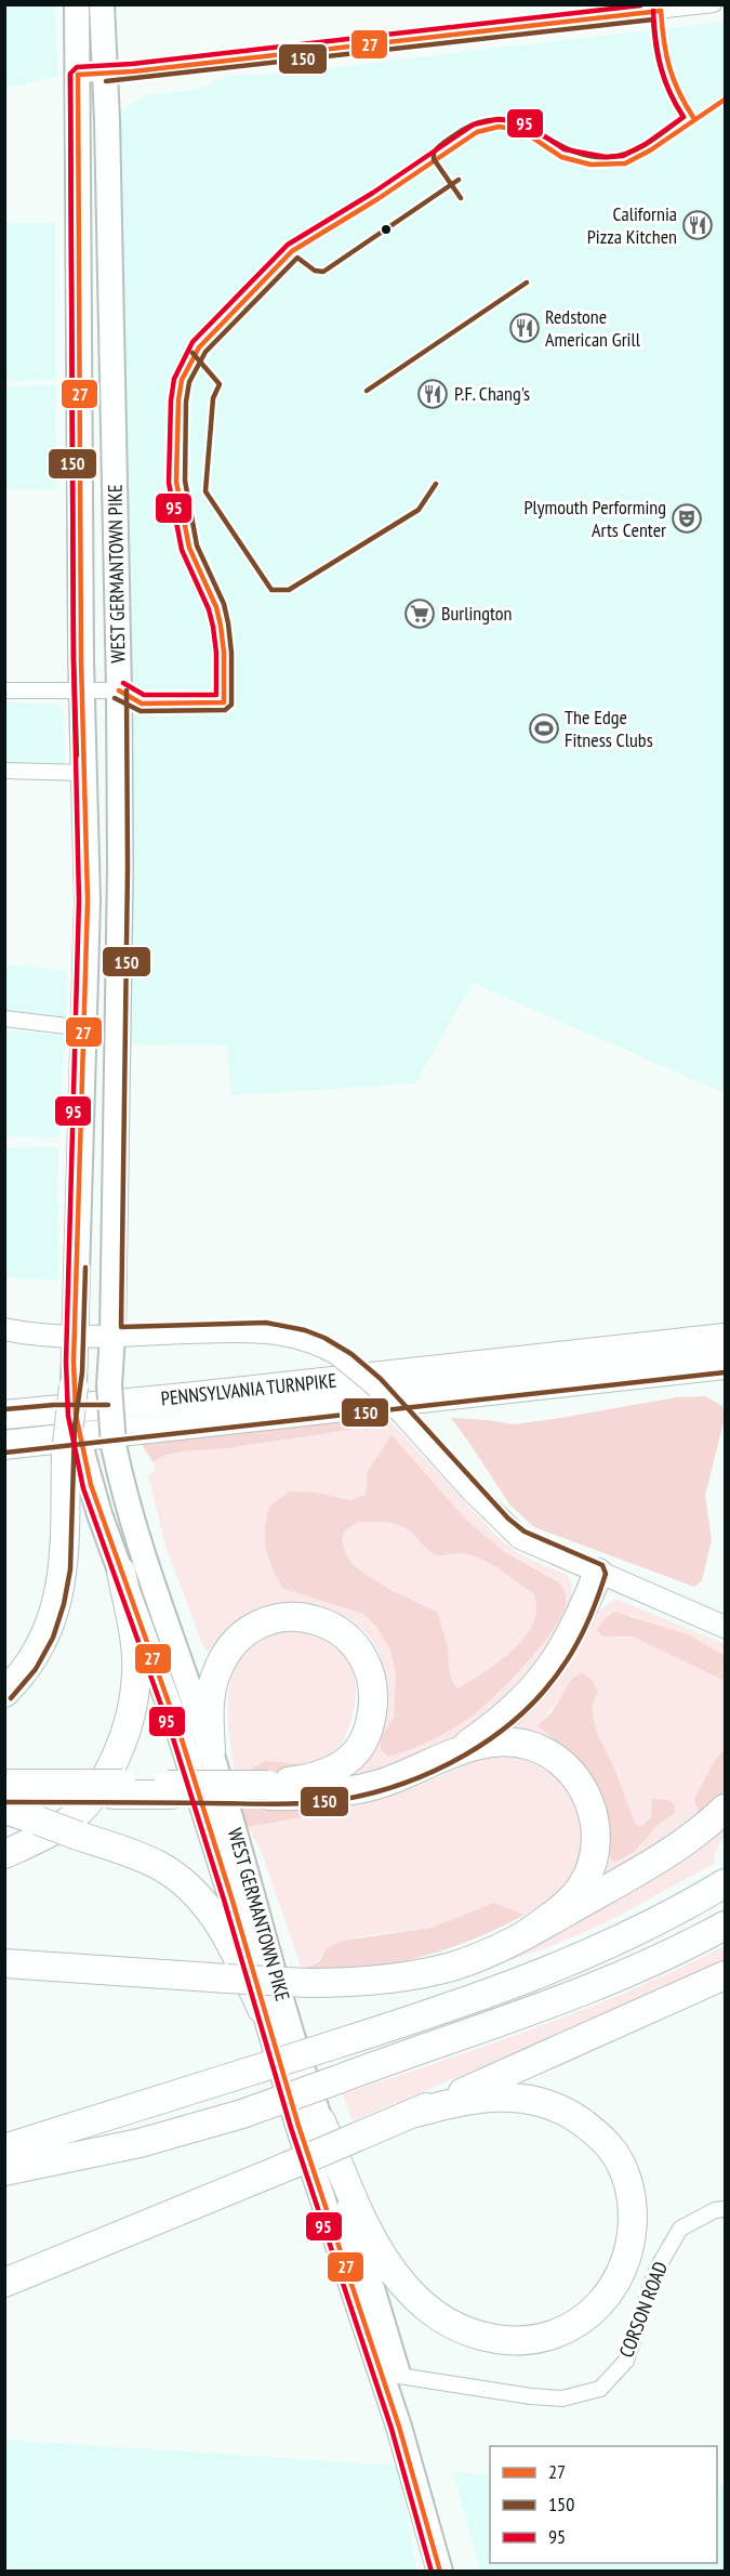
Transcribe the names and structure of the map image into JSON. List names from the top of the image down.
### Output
{
  "streets": {
    "highway": ["PENNSYLVANIA TURNPIKE"],
    "main road": ["WEST GERMANTOWN PIKE"],
    "street": ["CORSON ROAD"]
  },
  "crossings": [
    ["WEST GERMANTOWN PIKE", "CORSON ROAD"]
  ],
  "places": {
    "restaurant": ["California Pizza Kitchen", "Redstone American Grill", "P.F. Chang's"],
    "theatre": ["Plymouth Performing Arts Center"],
    "supermarket": ["Burlington"],
    "sports": ["The Edge Fitness Clubs"]
  },
  "lines": ["transit line 95", "transit line 27", "transit line 150"],
  "legend": ["27", "150", "95"]
}
